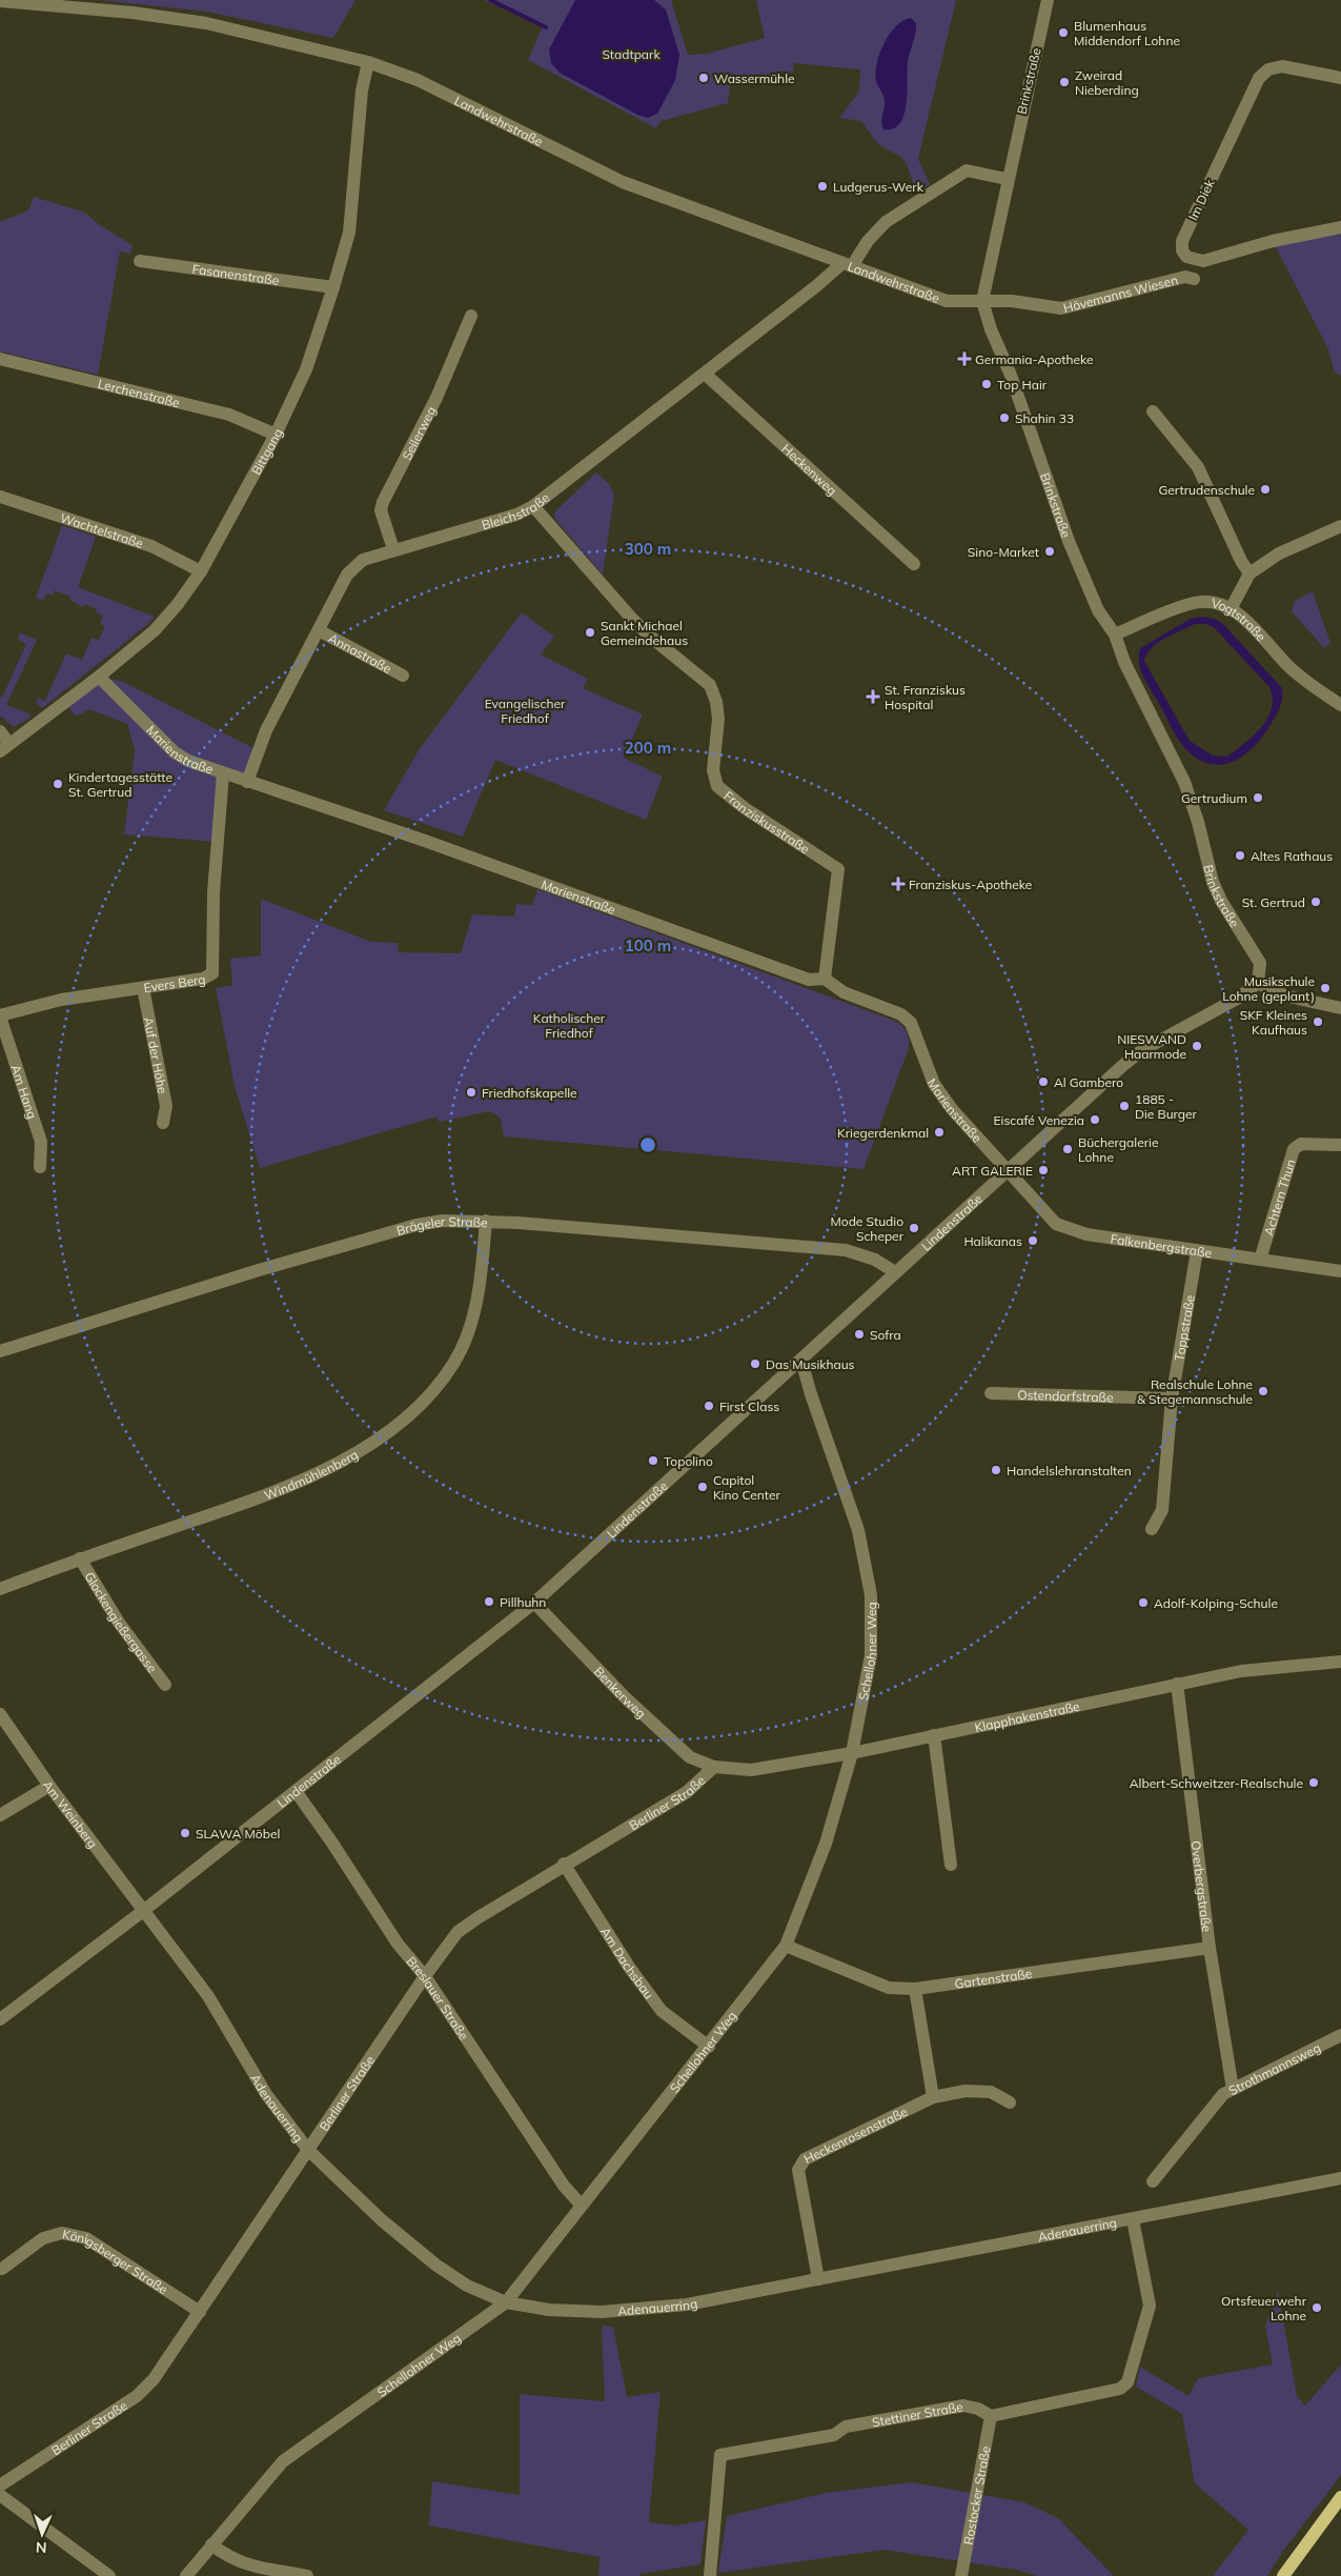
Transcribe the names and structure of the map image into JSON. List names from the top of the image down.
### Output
{
  "streets": {
    "street": [
      "Brinkstraße",
      "Landwehrstraße",
      "Im Diek",
      "Fasanenstraße",
      "Hövemanns Wiesen",
      "Lerchenstraße",
      "Seilerweg",
      "Bittgang",
      "Heckenweg",
      "Bleichstraße",
      "Wachtelstraße",
      "Vogtstraße",
      "Annastraße",
      "Marienstraße",
      "Franziskusstraße",
      "Evers Berg",
      "Auf der Höhe",
      "Am Hang",
      "Achtern Thun",
      "Lindenstraße",
      "Brägeler Straße",
      "Falkenbergstraße",
      "Toppstraße",
      "Ostendorfstraße",
      "Windmühlenberg",
      "Glockengießergasse",
      "Schellohner Weg",
      "Benkerweg",
      "Klapphakenstraße",
      "Berliner Straße",
      "Am Weinberg",
      "Overbergstraße",
      "Am Dachsbau",
      "Gartenstraße",
      "Breslauer Straße",
      "Strothmannsweg",
      "Adenauerring",
      "Heckenrosenstraße",
      "Königsberger Straße",
      "Stettiner Straße",
      "Rostocker Straße"
    ]
  },
  "crossings": [
    ["Brinkstraße", "Landwehrstraße"],
    ["Brinkstraße", "Hövemanns Wiesen"],
    ["Brinkstraße", "Bleichstraße"],
    ["Brinkstraße", "Vogtstraße"],
    ["Brinkstraße", "Lindenstraße"],
    ["Landwehrstraße", "Hövemanns Wiesen"],
    ["Landwehrstraße", "Bittgang"],
    ["Landwehrstraße", "Bleichstraße"],
    ["Fasanenstraße", "Bittgang"],
    ["Lerchenstraße", "Bittgang"],
    ["Seilerweg", "Bleichstraße"],
    ["Bittgang", "Wachtelstraße"],
    ["Bittgang", "Marienstraße"],
    ["Heckenweg", "Bleichstraße"],
    ["Bleichstraße", "Annastraße"],
    ["Bleichstraße", "Marienstraße"],
    ["Bleichstraße", "Franziskusstraße"],
    ["Marienstraße", "Franziskusstraße"],
    ["Marienstraße", "Evers Berg"],
    ["Marienstraße", "Lindenstraße"],
    ["Marienstraße", "Falkenbergstraße"],
    ["Evers Berg", "Auf der Höhe"],
    ["Evers Berg", "Am Hang"],
    ["Achtern Thun", "Falkenbergstraße"],
    ["Lindenstraße", "Brägeler Straße"],
    ["Lindenstraße", "Falkenbergstraße"],
    ["Lindenstraße", "Schellohner Weg"],
    ["Lindenstraße", "Benkerweg"],
    ["Lindenstraße", "Am Weinberg"],
    ["Lindenstraße", "Breslauer Straße"],
    ["Lindenstraße", "Adenauerring"],
    ["Brägeler Straße", "Windmühlenberg"],
    ["Falkenbergstraße", "Toppstraße"],
    ["Toppstraße", "Ostendorfstraße"],
    ["Windmühlenberg", "Glockengießergasse"],
    ["Schellohner Weg", "Klapphakenstraße"],
    ["Schellohner Weg", "Am Dachsbau"],
    ["Schellohner Weg", "Gartenstraße"],
    ["Schellohner Weg", "Breslauer Straße"],
    ["Schellohner Weg", "Adenauerring"],
    ["Benkerweg", "Klapphakenstraße"],
    ["Benkerweg", "Berliner Straße"],
    ["Klapphakenstraße", "Berliner Straße"],
    ["Klapphakenstraße", "Overbergstraße"],
    ["Berliner Straße", "Am Dachsbau"],
    ["Berliner Straße", "Breslauer Straße"],
    ["Berliner Straße", "Adenauerring"],
    ["Berliner Straße", "Königsberger Straße"],
    ["Am Weinberg", "Adenauerring"],
    ["Overbergstraße", "Gartenstraße"],
    ["Overbergstraße", "Strothmannsweg"],
    ["Adenauerring", "Heckenrosenstraße"],
    ["Stettiner Straße", "Rostocker Straße"]
  ],
  "parks": ["Stadtpark", "Evangelischer Friedhof", "Katholischer Friedhof"],
  "places": {
    "other": [
      "Blumenhaus Middendorf Lohne",
      "Wassermühle",
      "Zweirad Nieberding",
      "Ludgerus-Werk",
      "Top Hair",
      "Shahin 33",
      "Gertrudenschule",
      "Sino-Market",
      "Sankt Michael Gemeindehaus",
      "Kindertagesstätte St. Gertrud",
      "Gertrudium",
      "Altes Rathaus",
      "St. Gertrud",
      "Musikschule Lohne (geplant)",
      "SKF Kleines Kaufhaus",
      "NIESWAND Haarmode",
      "Al Gambero",
      "Friedhofskapelle",
      "1885 - Die Burger",
      "Eiscafé Venezia",
      "Kriegerdenkmal",
      "Büchergalerie Lohne",
      "ART GALERIE",
      "Mode Studio Scheper",
      "Halikanas",
      "Sofra",
      "Das Musikhaus",
      "Realschule Lohne & Stegemannschule",
      "First Class",
      "Topolino",
      "Handelslehranstalten",
      "Capitol Kino Center",
      "Pillhuhn",
      "Adolf-Kolping-Schule",
      "Albert-Schweitzer-Realschule",
      "SLAWA Möbel",
      "Ortsfeuerwehr Lohne"
    ],
    "health": ["Germania-Apotheke", "St. Franziskus Hospital", "Franziskus-Apotheke"]
  },
  "north": "bottom",
  "rings": ["300 m", "200 m", "100 m"]
}
